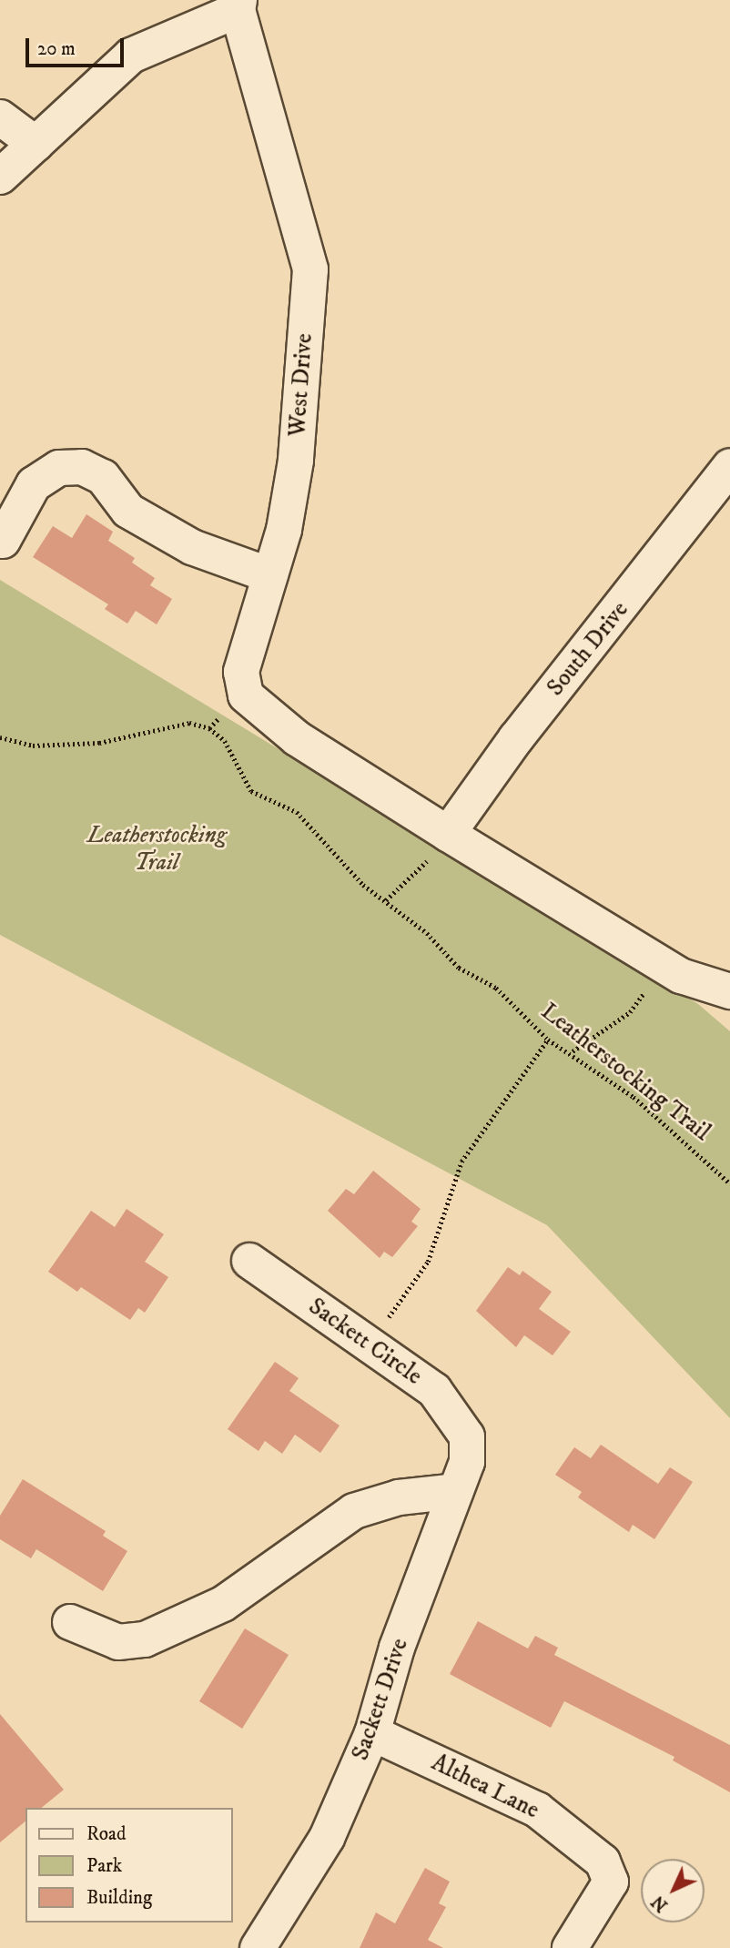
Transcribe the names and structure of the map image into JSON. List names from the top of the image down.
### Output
{
  "streets": {
    "street": [
      "West Drive",
      "South Drive",
      "Sackett Circle",
      "Sackett Drive",
      "Althea Lane"
    ],
    "path": ["Leatherstocking Trail"]
  },
  "crossings": [
    ["West Drive", "South Drive"],
    ["Sackett Circle", "Sackett Drive"],
    ["Sackett Drive", "Althea Lane"]
  ],
  "parks": ["Leatherstocking Trail"],
  "legend": ["Road", "Park", "Building"],
  "scale_bar": "20 m",
  "north": "bottom left"
}
